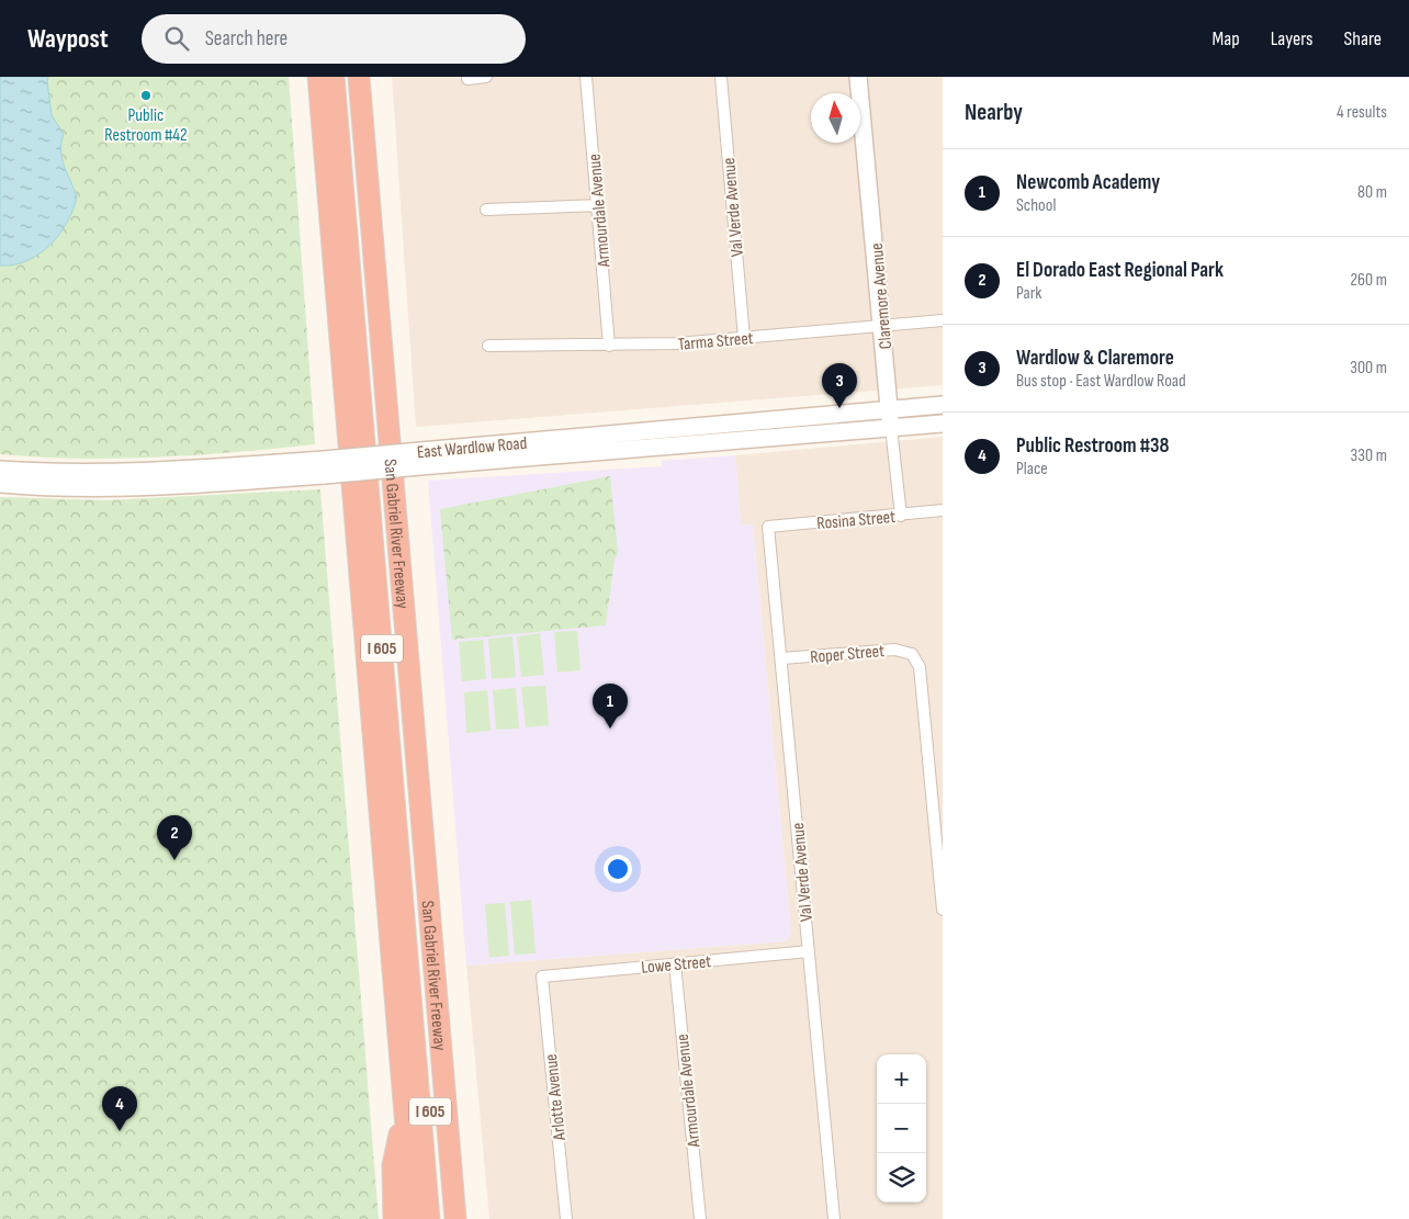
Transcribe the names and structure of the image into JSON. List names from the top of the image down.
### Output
{
  "streets": {
    "highway": ["San Gabriel River Freeway", "I 605"],
    "main road": ["Claremore Avenue", "East Wardlow Road"],
    "street": [
      "Val Verde Avenue",
      "Armourdale Avenue",
      "Tarma Street",
      "Rosina Street",
      "Roper Street",
      "Lowe Street",
      "Arlotte Avenue"
    ]
  },
  "crossings": [
    ["Val Verde Avenue", "Tarma Street"],
    ["Val Verde Avenue", "Rosina Street"],
    ["Val Verde Avenue", "Roper Street"],
    ["Val Verde Avenue", "Lowe Street"],
    ["Armourdale Avenue", "Tarma Street"],
    ["Armourdale Avenue", "Lowe Street"],
    ["Claremore Avenue", "Tarma Street"],
    ["Claremore Avenue", "East Wardlow Road"],
    ["Claremore Avenue", "Rosina Street"],
    ["San Gabriel River Freeway", "I 605"],
    ["Lowe Street", "Arlotte Avenue"]
  ],
  "places": ["Public Restroom #42"],
  "north": "top",
  "page": {
    "header": "Waypost",
    "search": "Search here",
    "nav": ["Map", "Layers", "Share"],
    "heading": ["Nearby", "4 results"],
    "list": [
      {
        "mark": "1",
        "name": "Newcomb Academy",
        "note": "School",
        "value": "80 m"
      },
      {
        "mark": "2",
        "name": "El Dorado East Regional Park",
        "note": "Park",
        "value": "260 m"
      },
      {
        "mark": "3",
        "name": "Wardlow & Claremore",
        "note": "Bus stop · East Wardlow Road",
        "value": "300 m"
      },
      {
        "mark": "4",
        "name": "Public Restroom #38",
        "note": "Place",
        "value": "330 m"
      }
    ],
    "pins": [
      "3",
      "1",
      "2",
      "4"
    ],
    "map_buttons": ["+", "−"]
  }
}
